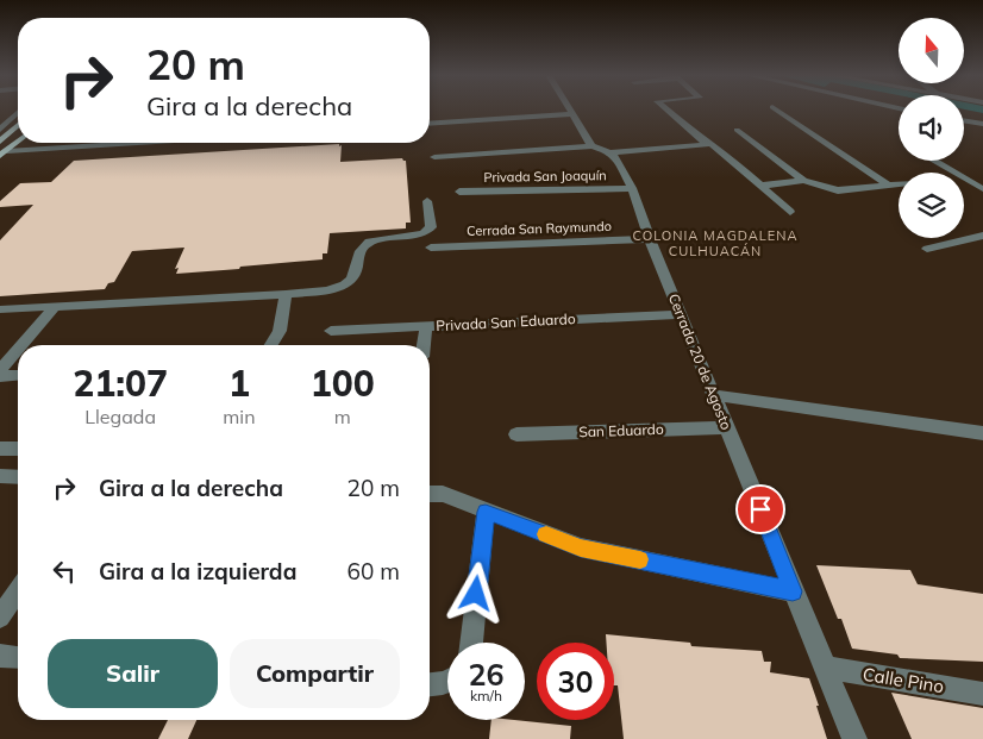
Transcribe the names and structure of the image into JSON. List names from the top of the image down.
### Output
{
  "streets": {
    "street": [
      "Privada San Joaquín",
      "Cerrada San Raymundo",
      "Privada San Eduardo",
      "Cerrada 20 de Agosto",
      "San Eduardo",
      "Calle Pino"
    ]
  },
  "crossings": [
    ["Privada San Joaquín", "Cerrada 20 de Agosto"],
    ["Cerrada San Raymundo", "Cerrada 20 de Agosto"],
    ["Privada San Eduardo", "Cerrada 20 de Agosto"],
    ["Cerrada 20 de Agosto", "San Eduardo"],
    ["Cerrada 20 de Agosto", "Calle Pino"]
  ],
  "districts": ["COLONIA MAGDALENA CULHUACÁN"],
  "north": "top",
  "page": {
    "turn": ["20 m", "Gira a la derecha"],
    "eta": [
      "21:07",
      "Llegada",
      "1",
      "min",
      "100",
      "m"
    ],
    "list": [
      {
        "name": "Gira a la derecha",
        "value": "20 m"
      },
      {
        "name": "Gira a la izquierda",
        "value": "60 m"
      }
    ],
    "buttons": ["Salir", "Compartir"],
    "speed": "26 km/h",
    "limit": "30"
  }
}
